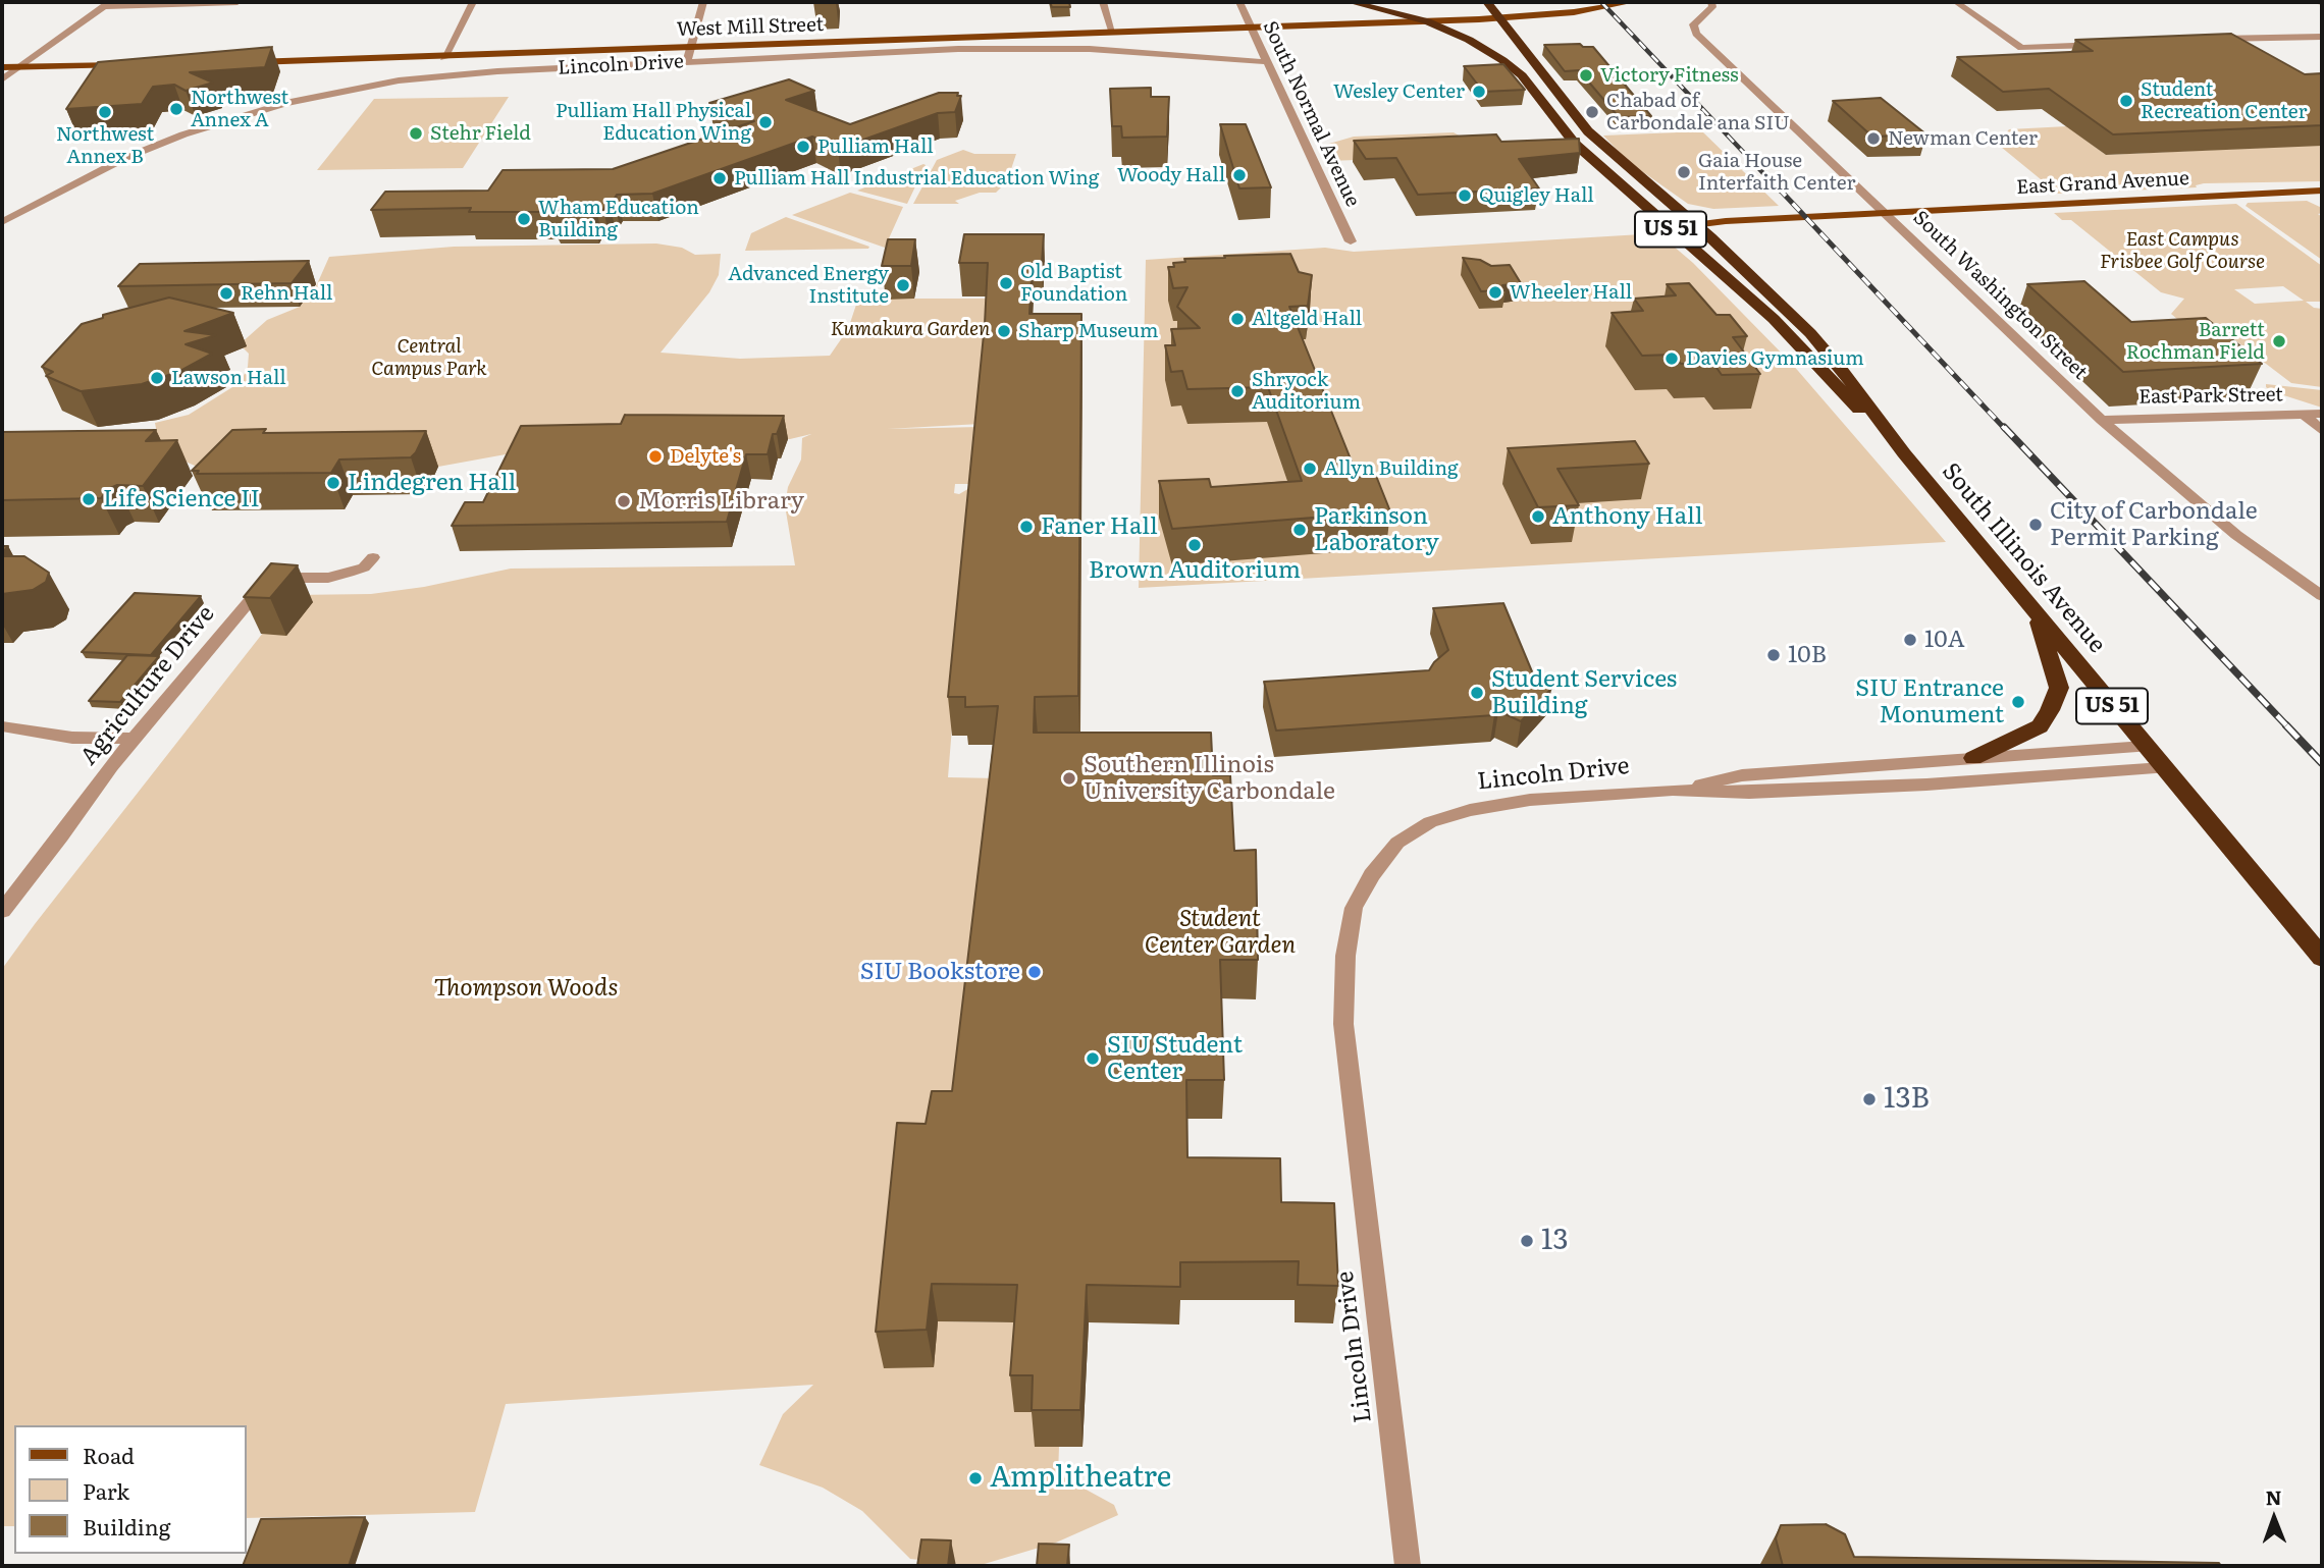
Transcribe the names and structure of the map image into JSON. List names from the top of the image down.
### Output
{
  "streets": {
    "highway": ["US 51", "South Illinois Avenue"],
    "main road": ["West Mill Street", "East Grand Avenue"],
    "street": [
      "Lincoln Drive",
      "South Normal Avenue",
      "South Washington Street",
      "East Park Street",
      "Agriculture Drive"
    ]
  },
  "crossings": [
    ["West Mill Street", "South Normal Avenue"],
    ["West Mill Street", "South Illinois Avenue"],
    ["Lincoln Drive", "South Normal Avenue"],
    ["Lincoln Drive", "South Illinois Avenue"],
    ["East Grand Avenue", "South Washington Street"],
    ["East Grand Avenue", "South Illinois Avenue"],
    ["South Washington Street", "East Park Street"]
  ],
  "parks": [
    "East Campus Frisbee Golf Course",
    "Kumakura Garden",
    "Central Campus Park",
    "Student Center Garden",
    "Thompson Woods"
  ],
  "places": [
    "Victory Fitness",
    "Wesley Center",
    "Student Recreation Center",
    "Northwest Annex A",
    "Northwest Annex B",
    "Chabad of Carbondale ana SIU",
    "Pulliam Hall Physical Education Wing",
    "Stehr Field",
    "Newman Center",
    "Pulliam Hall",
    "Gaia House Interfaith Center",
    "Woody Hall",
    "Pulliam Hall Industrial Education Wing",
    "Quigley Hall",
    "Wham Education Building",
    "Old Baptist Foundation",
    "Advanced Energy Institute",
    "Wheeler Hall",
    "Rehn Hall",
    "Altgeld Hall",
    "Sharp Museum",
    "Barrett Rochman Field",
    "Davies Gymnasium",
    "Lawson Hall",
    "Shryock Auditorium",
    "Delyte's",
    "Allyn Building",
    "Lindegren Hall",
    "Life Science II",
    "Morris Library",
    "Anthony Hall",
    "City of Carbondale Permit Parking",
    "Faner Hall",
    "Parkinson Laboratory",
    "Brown Auditorium",
    "10A",
    "10B",
    "Student Services Building",
    "SIU Entrance Monument",
    "Southern Illinois University Carbondale",
    "SIU Bookstore",
    "SIU Student Center",
    "13B",
    "13",
    "Amplitheatre"
  ],
  "legend": ["Road", "Park", "Building"],
  "north": "top"
}
